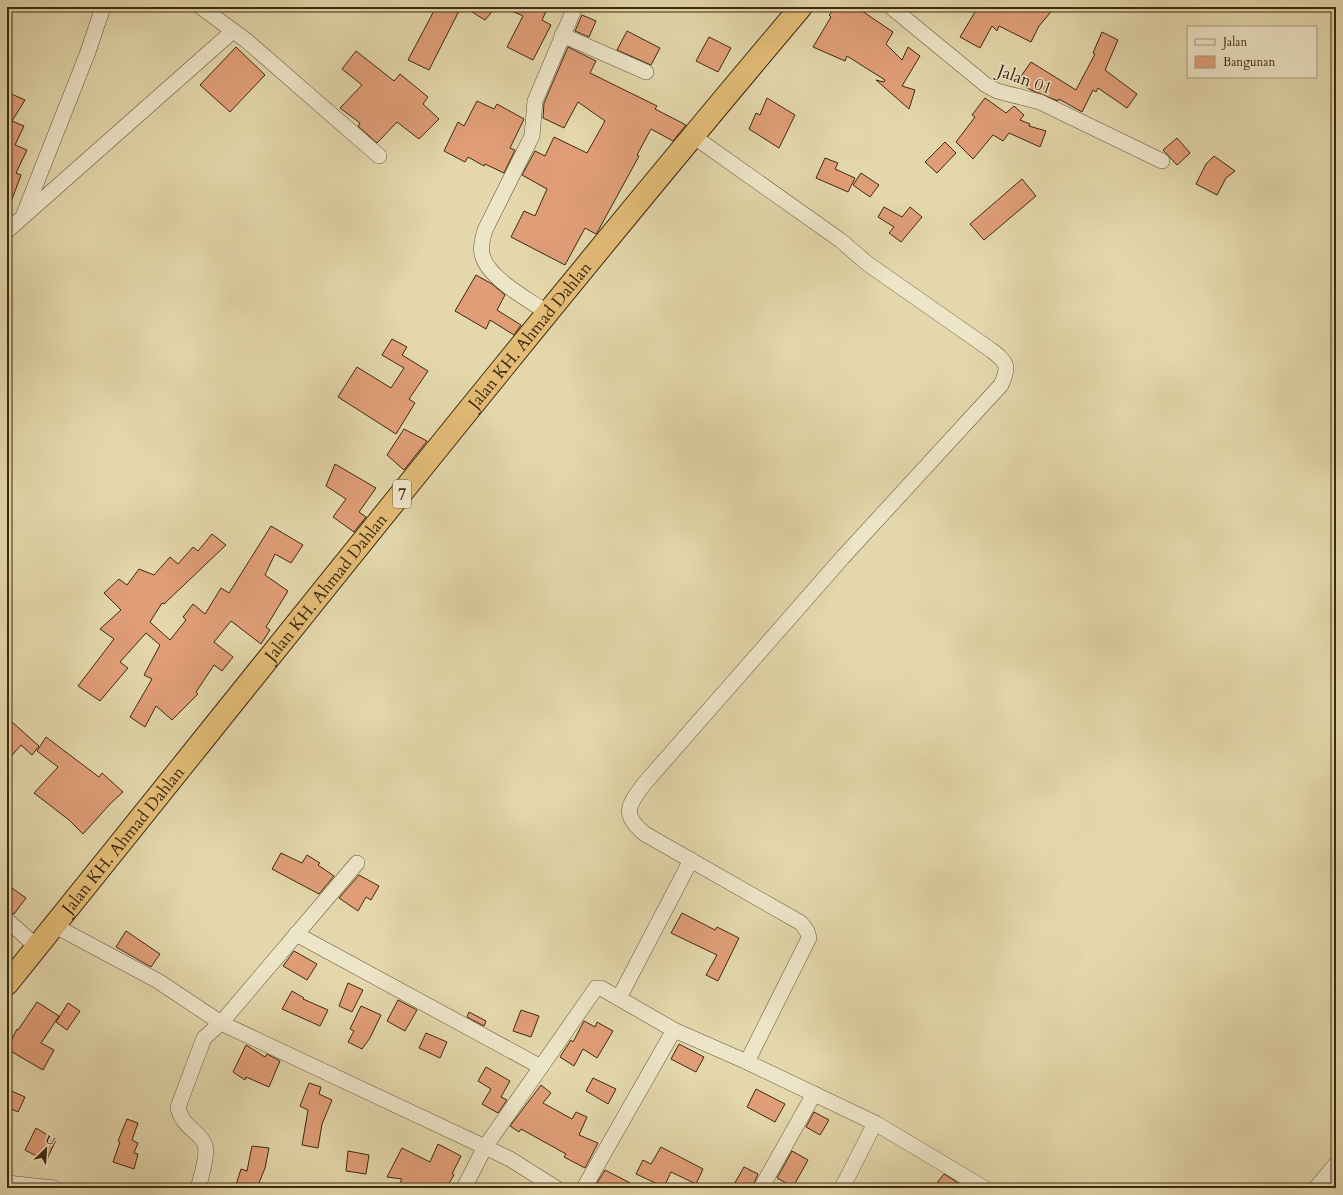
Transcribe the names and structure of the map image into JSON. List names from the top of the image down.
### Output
{
  "streets": {
    "highway": ["Jalan KH. Ahmad Dahlan", "7"],
    "street": ["Jalan 01"]
  },
  "legend": ["Jalan", "Bangunan"],
  "north": "top right"
}
